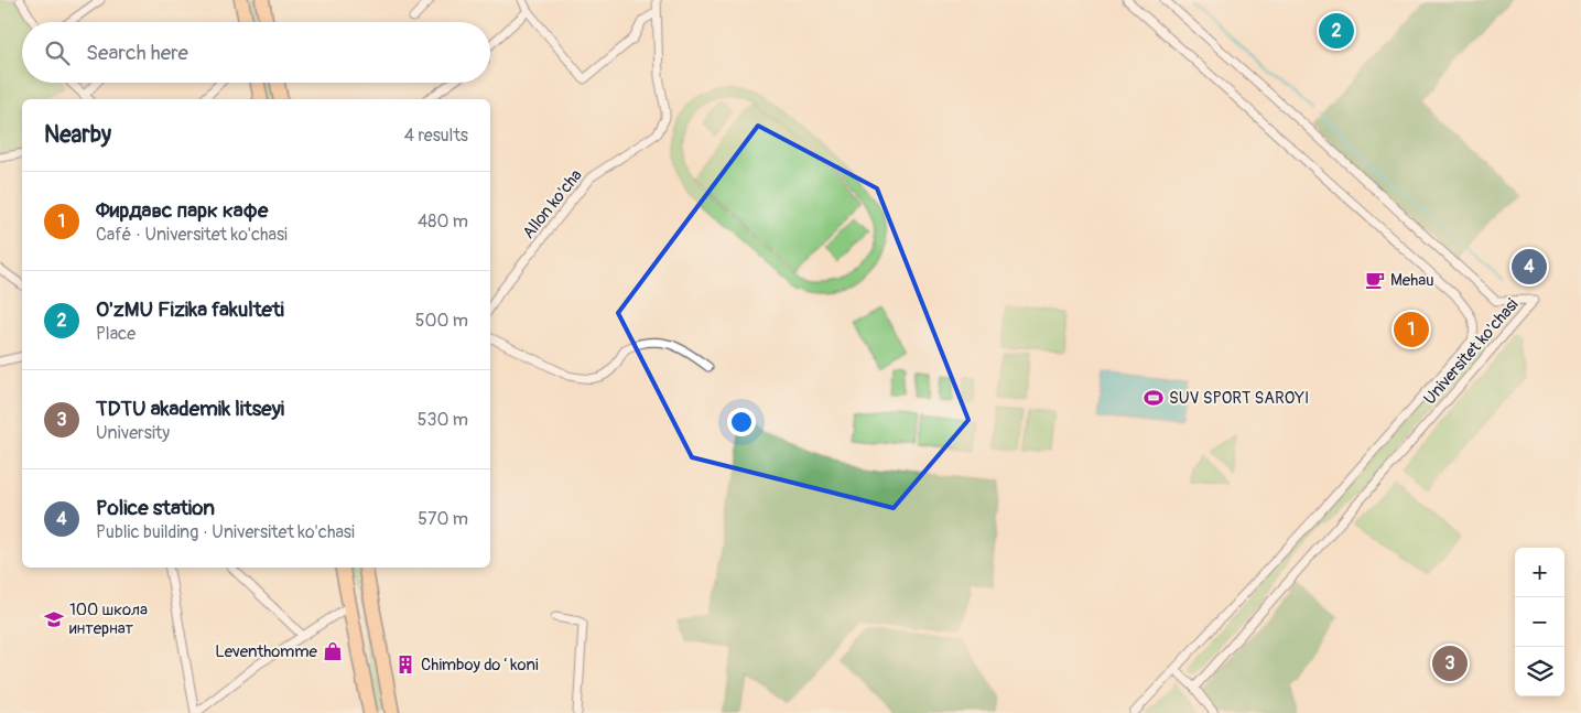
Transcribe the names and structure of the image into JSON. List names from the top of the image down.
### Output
{
  "streets": {
    "street": ["Allon ko'cha", "Universitet ko'chasi"]
  },
  "places": {
    "cafe": ["Mehau"],
    "sports": ["SUV SPORT SAROYI"],
    "school or university": ["100 школа интернат"],
    "shop": ["Leventhomme"],
    "building": ["Chimboy doʻkoni"]
  },
  "page": {
    "pins": [
      "2",
      "4",
      "1",
      "3"
    ],
    "search": "Search here",
    "heading": ["Nearby", "4 results"],
    "list": [
      {
        "mark": "1",
        "name": "Фирдавс парк кафе",
        "note": "Café · Universitet ko'chasi",
        "value": "480 m"
      },
      {
        "mark": "2",
        "name": "O'zMU Fizika fakulteti",
        "note": "Place",
        "value": "500 m"
      },
      {
        "mark": "3",
        "name": "TDTU akademik litseyi",
        "note": "University",
        "value": "530 m"
      },
      {
        "mark": "4",
        "name": "Police station",
        "note": "Public building · Universitet ko'chasi",
        "value": "570 m"
      }
    ],
    "map_buttons": ["+", "−"]
  }
}
